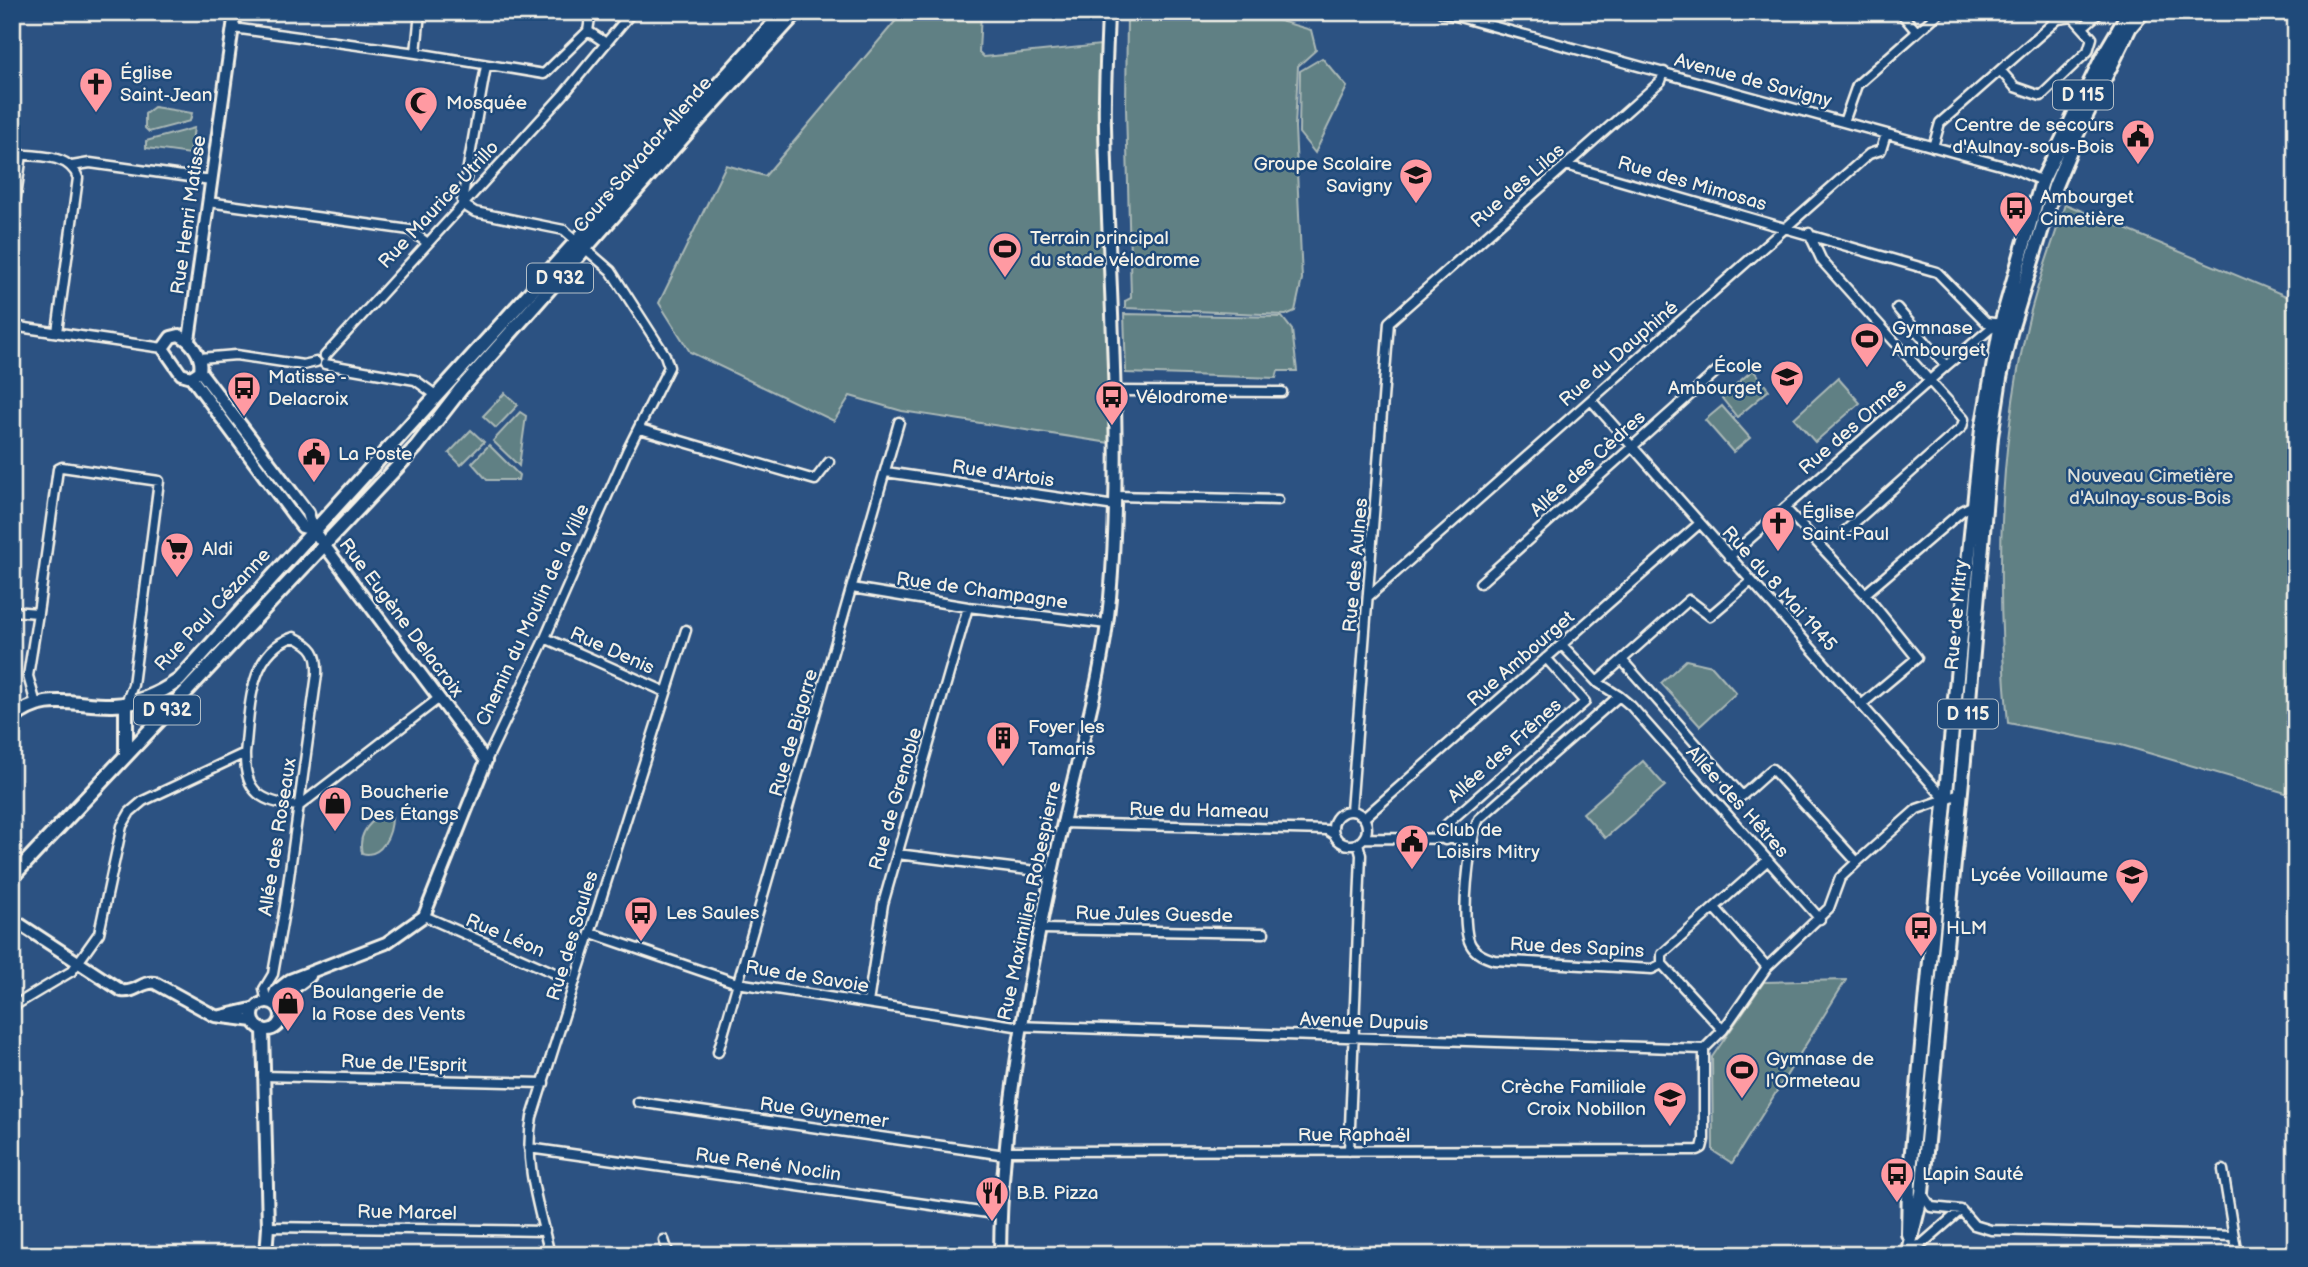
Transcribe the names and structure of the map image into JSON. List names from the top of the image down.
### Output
{
  "streets": {
    "main road": [
      "D 115",
      "Cours Salvador Allende",
      "D 932",
      "Rue Paul Cézanne",
      "Rue de Mitry"
    ],
    "street": [
      "Avenue de Savigny",
      "Rue des Mimosas",
      "Rue des Lilas",
      "Rue Maurice Utrillo",
      "Rue Henri Matisse",
      "Rue du Dauphiné",
      "Rue des Ormes",
      "Allée des Cèdres",
      "Rue d'Artois",
      "Rue des Aulnes",
      "Rue du 8 Mai 1945",
      "Rue de Champagne",
      "Chemin du Moulin de la Ville",
      "Rue Eugène Delacroix",
      "Rue Denis",
      "Rue Ambourget",
      "Rue de Bigorre",
      "Allée des Frênes",
      "Rue de Grenoble",
      "Allée des Hêtres",
      "Rue du Hameau",
      "Allée des Roseaux",
      "Rue Maximilien Robespierre",
      "Rue Jules Guesde",
      "Rue Léon",
      "Rue des Saules",
      "Rue des Sapins",
      "Rue de Savoie",
      "Avenue Dupuis",
      "Rue de l'Esprit",
      "Rue Guynemer",
      "Rue Raphaël",
      "Rue René Noclin",
      "Rue Marcel"
    ]
  },
  "crossings": [
    ["Avenue de Savigny", "Rue des Lilas"],
    ["Avenue de Savigny", "Rue du Dauphiné"],
    ["Avenue de Savigny", "Rue de Mitry"],
    ["Cours Salvador Allende", "D 932"],
    ["Cours Salvador Allende", "Rue Paul Cézanne"],
    ["Cours Salvador Allende", "Chemin du Moulin de la Ville"],
    ["Cours Salvador Allende", "Rue Eugène Delacroix"],
    ["Rue des Mimosas", "Rue des Lilas"],
    ["Rue des Mimosas", "Rue du Dauphiné"],
    ["Rue des Mimosas", "Rue des Ormes"],
    ["Rue des Mimosas", "Rue de Mitry"],
    ["Rue des Lilas", "Rue des Aulnes"],
    ["Rue Maurice Utrillo", "Chemin du Moulin de la Ville"],
    ["Rue Henri Matisse", "Rue Eugène Delacroix"],
    ["D 932", "Rue Eugène Delacroix"],
    ["Rue du Dauphiné", "Rue des Aulnes"],
    ["Rue du Dauphiné", "Rue du 8 Mai 1945"],
    ["Rue des Ormes", "Rue du 8 Mai 1945"],
    ["Rue des Ormes", "Rue de Mitry"],
    ["Allée des Cèdres", "Rue du 8 Mai 1945"],
    ["Rue d'Artois", "Rue de Bigorre"],
    ["Rue d'Artois", "Rue Maximilien Robespierre"],
    ["Rue des Aulnes", "Rue Ambourget"],
    ["Rue des Aulnes", "Rue du Hameau"],
    ["Rue du 8 Mai 1945", "Rue de Mitry"],
    ["Rue du 8 Mai 1945", "Rue Ambourget"],
    ["Rue de Champagne", "Rue de Bigorre"],
    ["Rue de Champagne", "Rue de Grenoble"],
    ["Rue de Champagne", "Rue Maximilien Robespierre"],
    ["Rue Paul Cézanne", "Rue Eugène Delacroix"],
    ["Chemin du Moulin de la Ville", "Rue Eugène Delacroix"],
    ["Chemin du Moulin de la Ville", "Rue Denis"],
    ["Chemin du Moulin de la Ville", "Rue Léon"],
    ["Rue Denis", "Rue des Saules"],
    ["Rue Ambourget", "Allée des Frênes"],
    ["Rue Ambourget", "Allée des Hêtres"],
    ["Rue Ambourget", "Rue du Hameau"],
    ["Rue de Bigorre", "Rue de Savoie"],
    ["Rue de Grenoble", "Rue de Savoie"],
    ["Rue du Hameau", "Rue Maximilien Robespierre"],
    ["Rue Maximilien Robespierre", "Rue Jules Guesde"],
    ["Rue Maximilien Robespierre", "Rue de Savoie"],
    ["Rue Maximilien Robespierre", "Avenue Dupuis"],
    ["Rue Maximilien Robespierre", "Rue Guynemer"],
    ["Rue Maximilien Robespierre", "Rue Raphaël"],
    ["Rue Maximilien Robespierre", "Rue René Noclin"],
    ["Rue Léon", "Rue des Saules"],
    ["Rue des Saules", "Rue de Savoie"],
    ["Rue des Saules", "Rue de l'Esprit"],
    ["Rue des Saules", "Rue René Noclin"],
    ["Rue des Saules", "Rue Marcel"],
    ["Rue de Savoie", "Avenue Dupuis"],
    ["Avenue Dupuis", "Rue Raphaël"],
    ["Rue Guynemer", "Rue Raphaël"]
  ],
  "parks": ["Nouveau Cimetière d'Aulnay-sous-Bois"],
  "places": {
    "church": ["Église Saint-Jean", "Église Saint-Paul"],
    "mosque": ["Mosquée"],
    "public building": ["Centre de secours d'Aulnay-sous-Bois", "La Poste", "Club de Loisirs Mitry"],
    "school or university": [
      "Groupe Scolaire Savigny",
      "École Ambourget",
      "Lycée Voillaume",
      "Crèche Familiale Croix Nobillon"
    ],
    "bus stop": [
      "Ambourget Cimetière",
      "Matisse - Delacroix",
      "Vélodrome",
      "Les Saules",
      "HLM",
      "Lapin Sauté"
    ],
    "sports": ["Terrain principal du stade vélodrome", "Gymnase Ambourget", "Gymnase de l'Ormeteau"],
    "supermarket": ["Aldi"],
    "building": ["Foyer les Tamaris"],
    "shop": ["Boucherie Des Étangs", "Boulangerie de la Rose des Vents"],
    "restaurant": ["B.B. Pizza"]
  }
}
